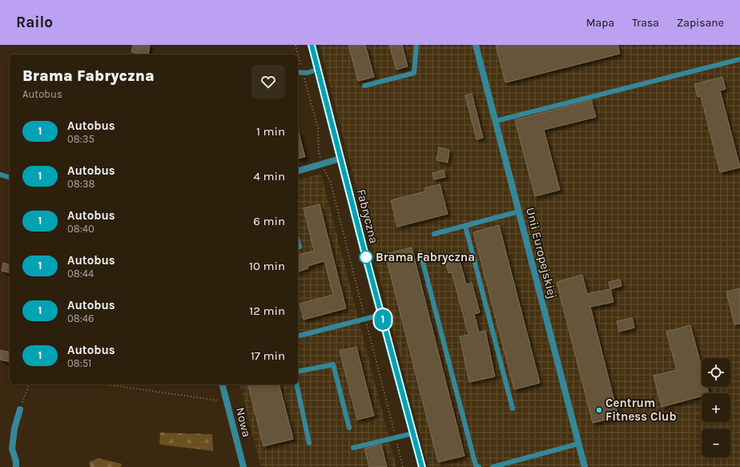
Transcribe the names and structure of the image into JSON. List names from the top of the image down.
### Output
{
  "streets": {
    "main road": ["Fabryczna"],
    "street": ["Unii Europejskiej", "Nowa"]
  },
  "places": ["Brama Fabryczna", "Centrum Fitness Club"],
  "lines": ["bus line 1"],
  "page": {
    "header": "Railo",
    "nav": ["Mapa", "Trasa", "Zapisane"],
    "on_map": "1",
    "heading": ["Brama Fabryczna", "Autobus"],
    "list": [
      {
        "mark": "1",
        "name": "Autobus",
        "note": "08:35",
        "value": "1 min"
      },
      {
        "mark": "1",
        "name": "Autobus",
        "note": "08:38",
        "value": "4 min"
      },
      {
        "mark": "1",
        "name": "Autobus",
        "note": "08:40",
        "value": "6 min"
      },
      {
        "mark": "1",
        "name": "Autobus",
        "note": "08:44",
        "value": "10 min"
      },
      {
        "mark": "1",
        "name": "Autobus",
        "note": "08:46",
        "value": "12 min"
      },
      {
        "mark": "1",
        "name": "Autobus",
        "note": "08:51",
        "value": "17 min"
      }
    ],
    "map_buttons": ["+", "−"]
  }
}
